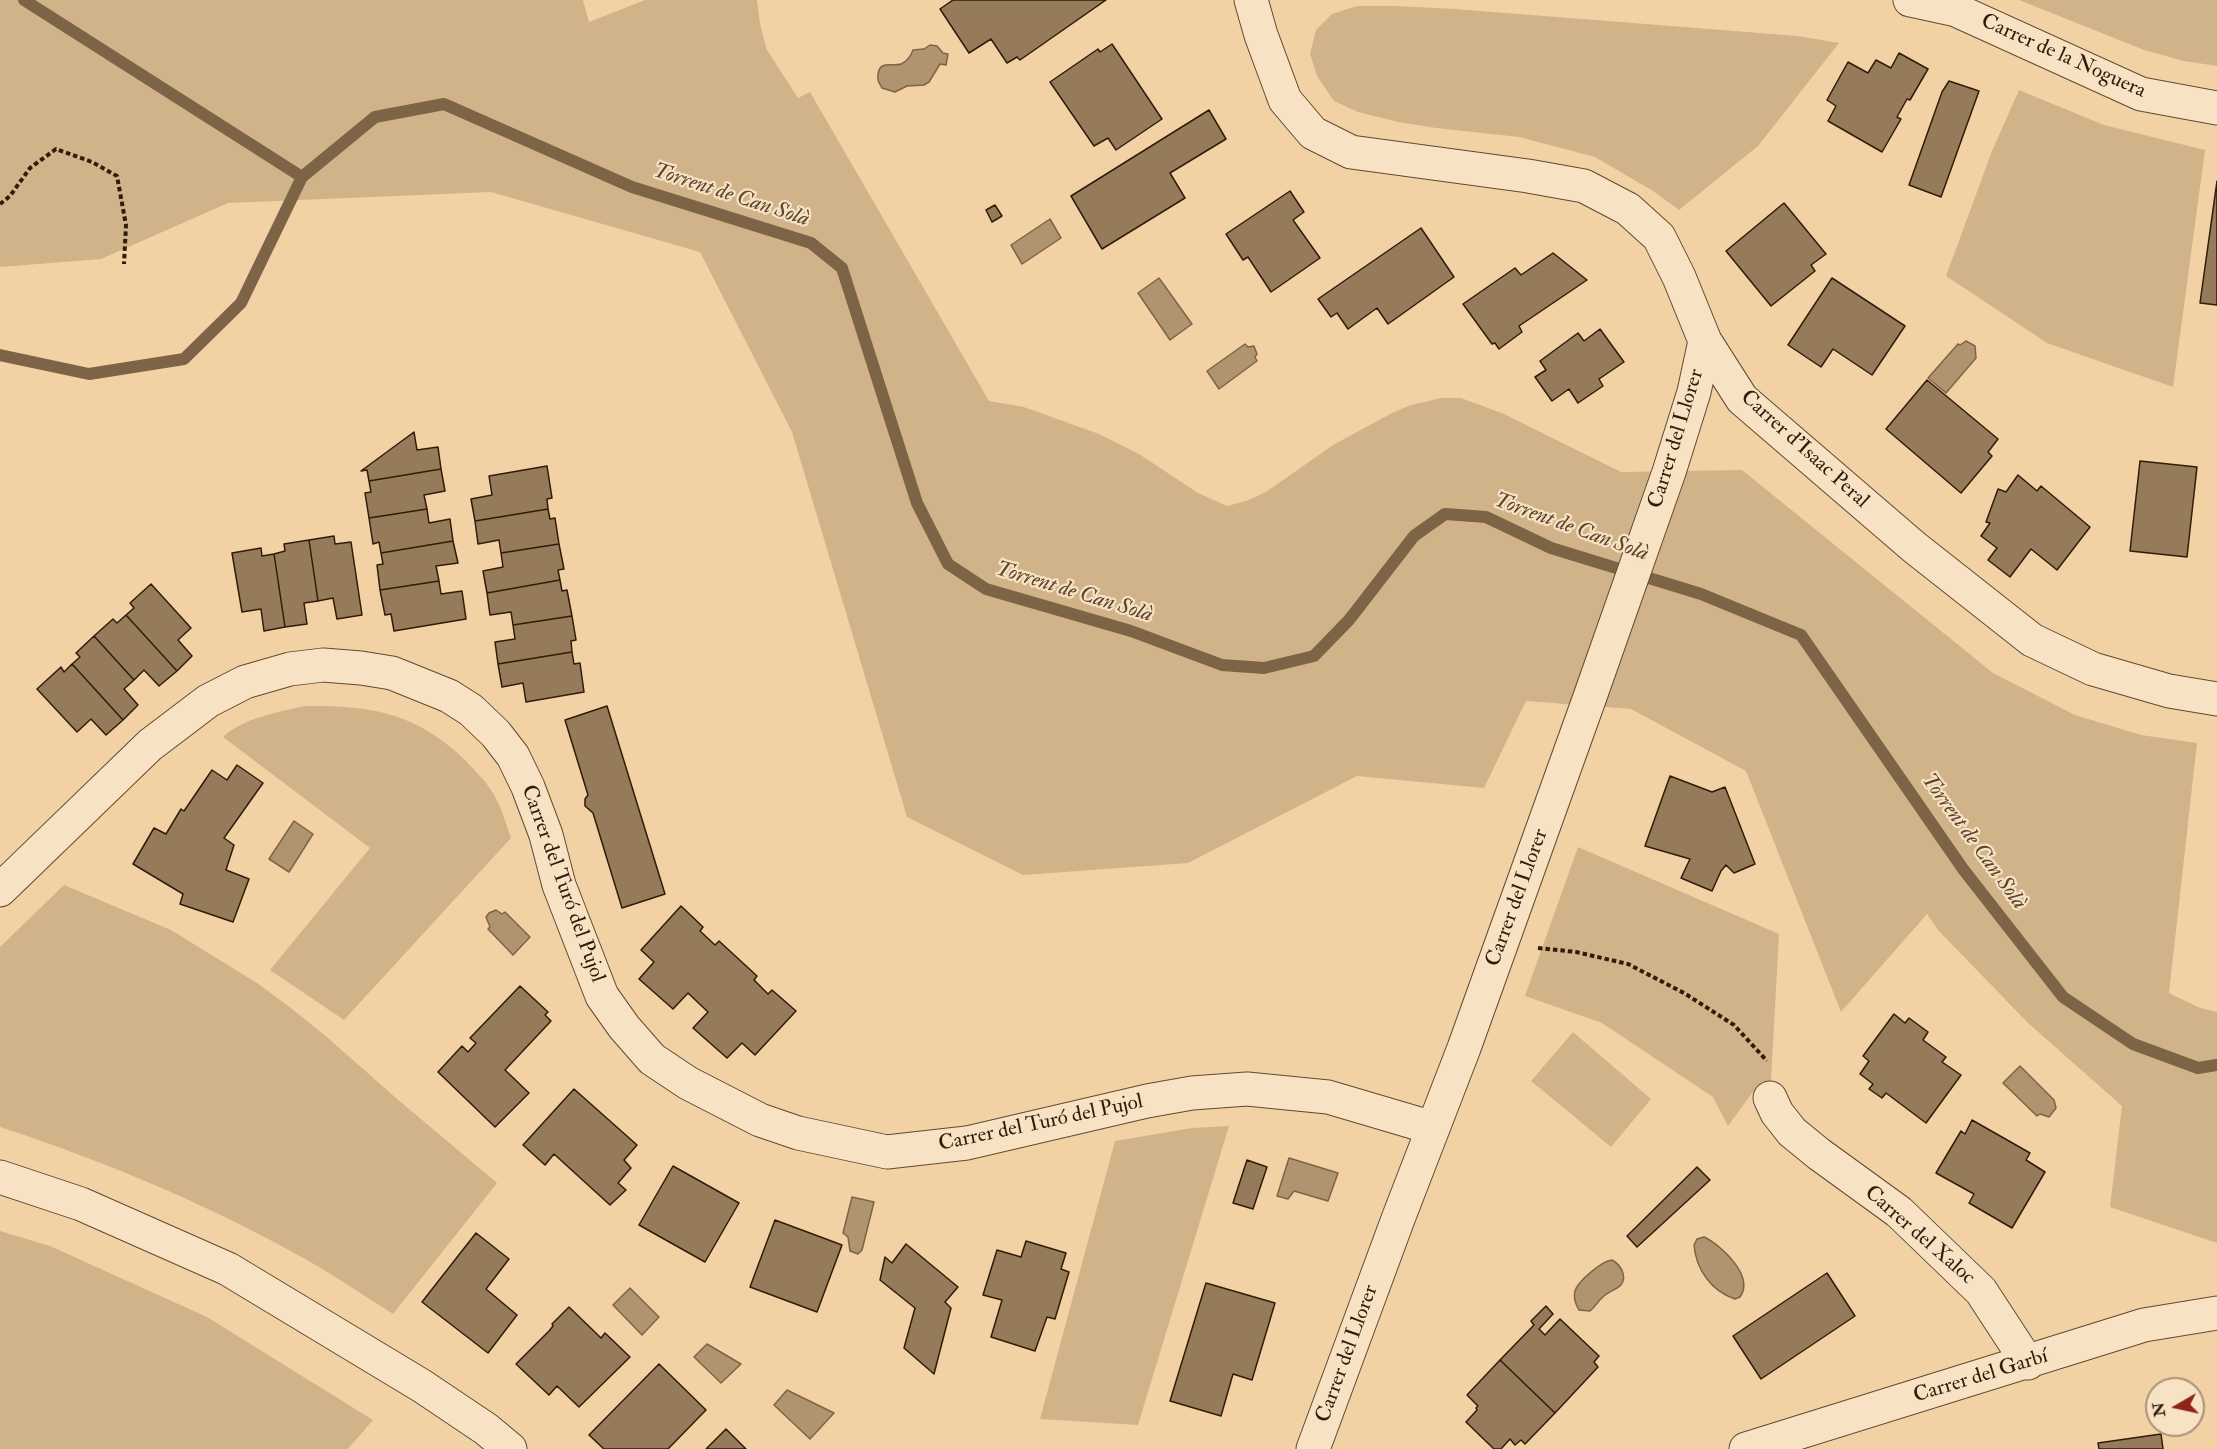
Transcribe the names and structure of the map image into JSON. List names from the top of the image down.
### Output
{
  "streets": {
    "street": [
      "Carrer de la Noguera",
      "Carrer del Llorer",
      "Carrer d'Isaac Peral",
      "Carrer del Turó del Pujol",
      "Carrer del Xaloc",
      "Carrer del Garbí"
    ]
  },
  "crossings": [
    ["Carrer del Llorer", "Carrer d'Isaac Peral"],
    ["Carrer del Llorer", "Carrer del Turó del Pujol"],
    ["Carrer del Xaloc", "Carrer del Garbí"]
  ],
  "water": ["Torrent de Can Solà"],
  "north": "left"
}
